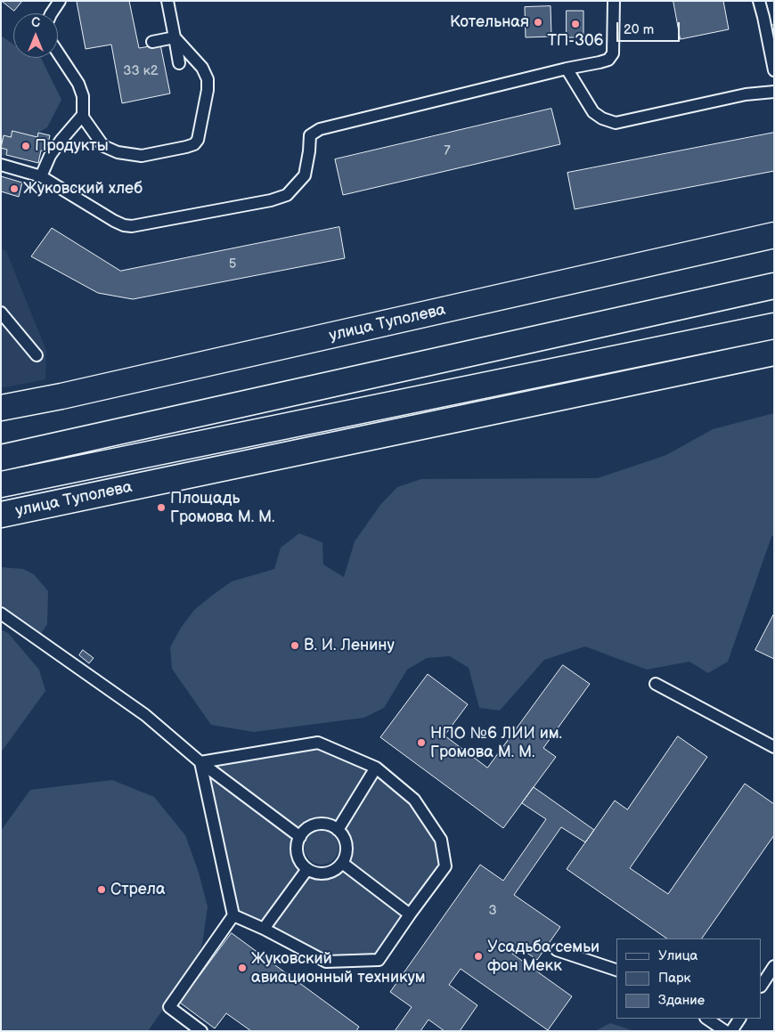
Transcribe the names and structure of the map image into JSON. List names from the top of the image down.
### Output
{
  "streets": {
    "main road": ["улица Туполева"]
  },
  "places": [
    "Котельная",
    "ТП-306",
    "Продукты",
    "Жуковский хлеб",
    "Площадь Громова М. М.",
    "В. И. Ленину",
    "НПО №6 ЛИИ им. Громова М. М.",
    "Стрела",
    "Усадьба семьи фон Мекк",
    "Жуковский авиационный техникум"
  ],
  "house_numbers": [
    "33 к2",
    "7",
    "5",
    "3"
  ],
  "legend": ["Улица", "Парк", "Здание"],
  "scale_bar": "20 m",
  "north": "top"
}
